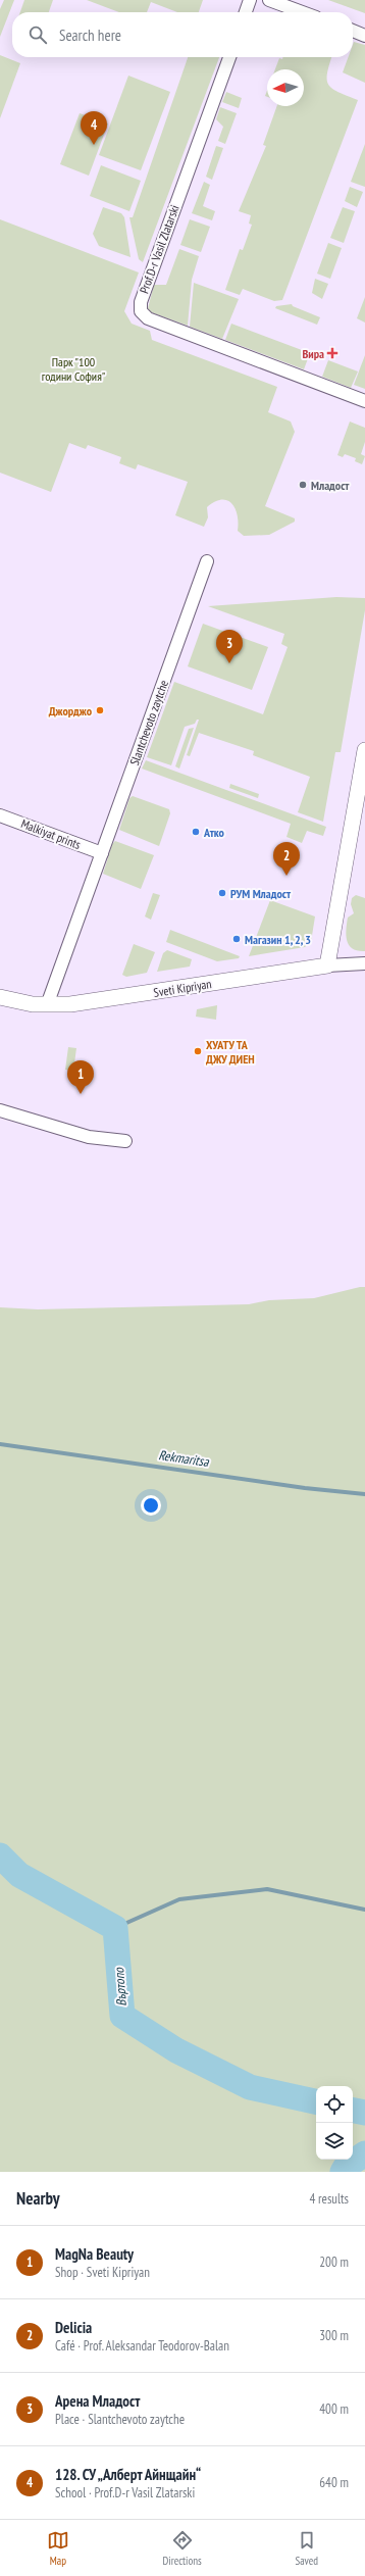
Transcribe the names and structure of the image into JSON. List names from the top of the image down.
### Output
{
  "streets": {
    "street": [
      "Prof.D-r Vasil Zlatarski",
      "Slantchevoto zaytche",
      "Malkiyat prints",
      "Sveti Kipriyan"
    ]
  },
  "crossings": [
    ["Slantchevoto zaytche", "Malkiyat prints"],
    ["Slantchevoto zaytche", "Sveti Kipriyan"]
  ],
  "water": ["Rekmaritsa", "Въртопо"],
  "parks": ["Парк \"100 години София\""],
  "places": {
    "health": ["Вира"],
    "other": [
      "Младост",
      "Джорджо",
      "Атко",
      "РУМ Младост",
      "Магазин 1, 2, 3",
      "ХУАТУ ТА ДЖУ ДИЕН"
    ]
  },
  "north": "left",
  "page": {
    "search": "Search here",
    "pins": [
      "4",
      "3",
      "2",
      "1"
    ],
    "heading": ["Nearby", "4 results"],
    "list": [
      {
        "mark": "1",
        "name": "MagNa Beauty",
        "note": "Shop · Sveti Kipriyan",
        "value": "200 m"
      },
      {
        "mark": "2",
        "name": "Delicia",
        "note": "Café · Prof. Aleksandar Teodorov-Balan",
        "value": "300 m"
      },
      {
        "mark": "3",
        "name": "Арена Младост",
        "note": "Place · Slantchevoto zaytche",
        "value": "400 m"
      },
      {
        "mark": "4",
        "name": "128. СУ „Алберт Айнщайн“",
        "note": "School · Prof.D-r Vasil Zlatarski",
        "value": "640 m"
      }
    ],
    "nav": ["Map", "Directions", "Saved"]
  }
}
